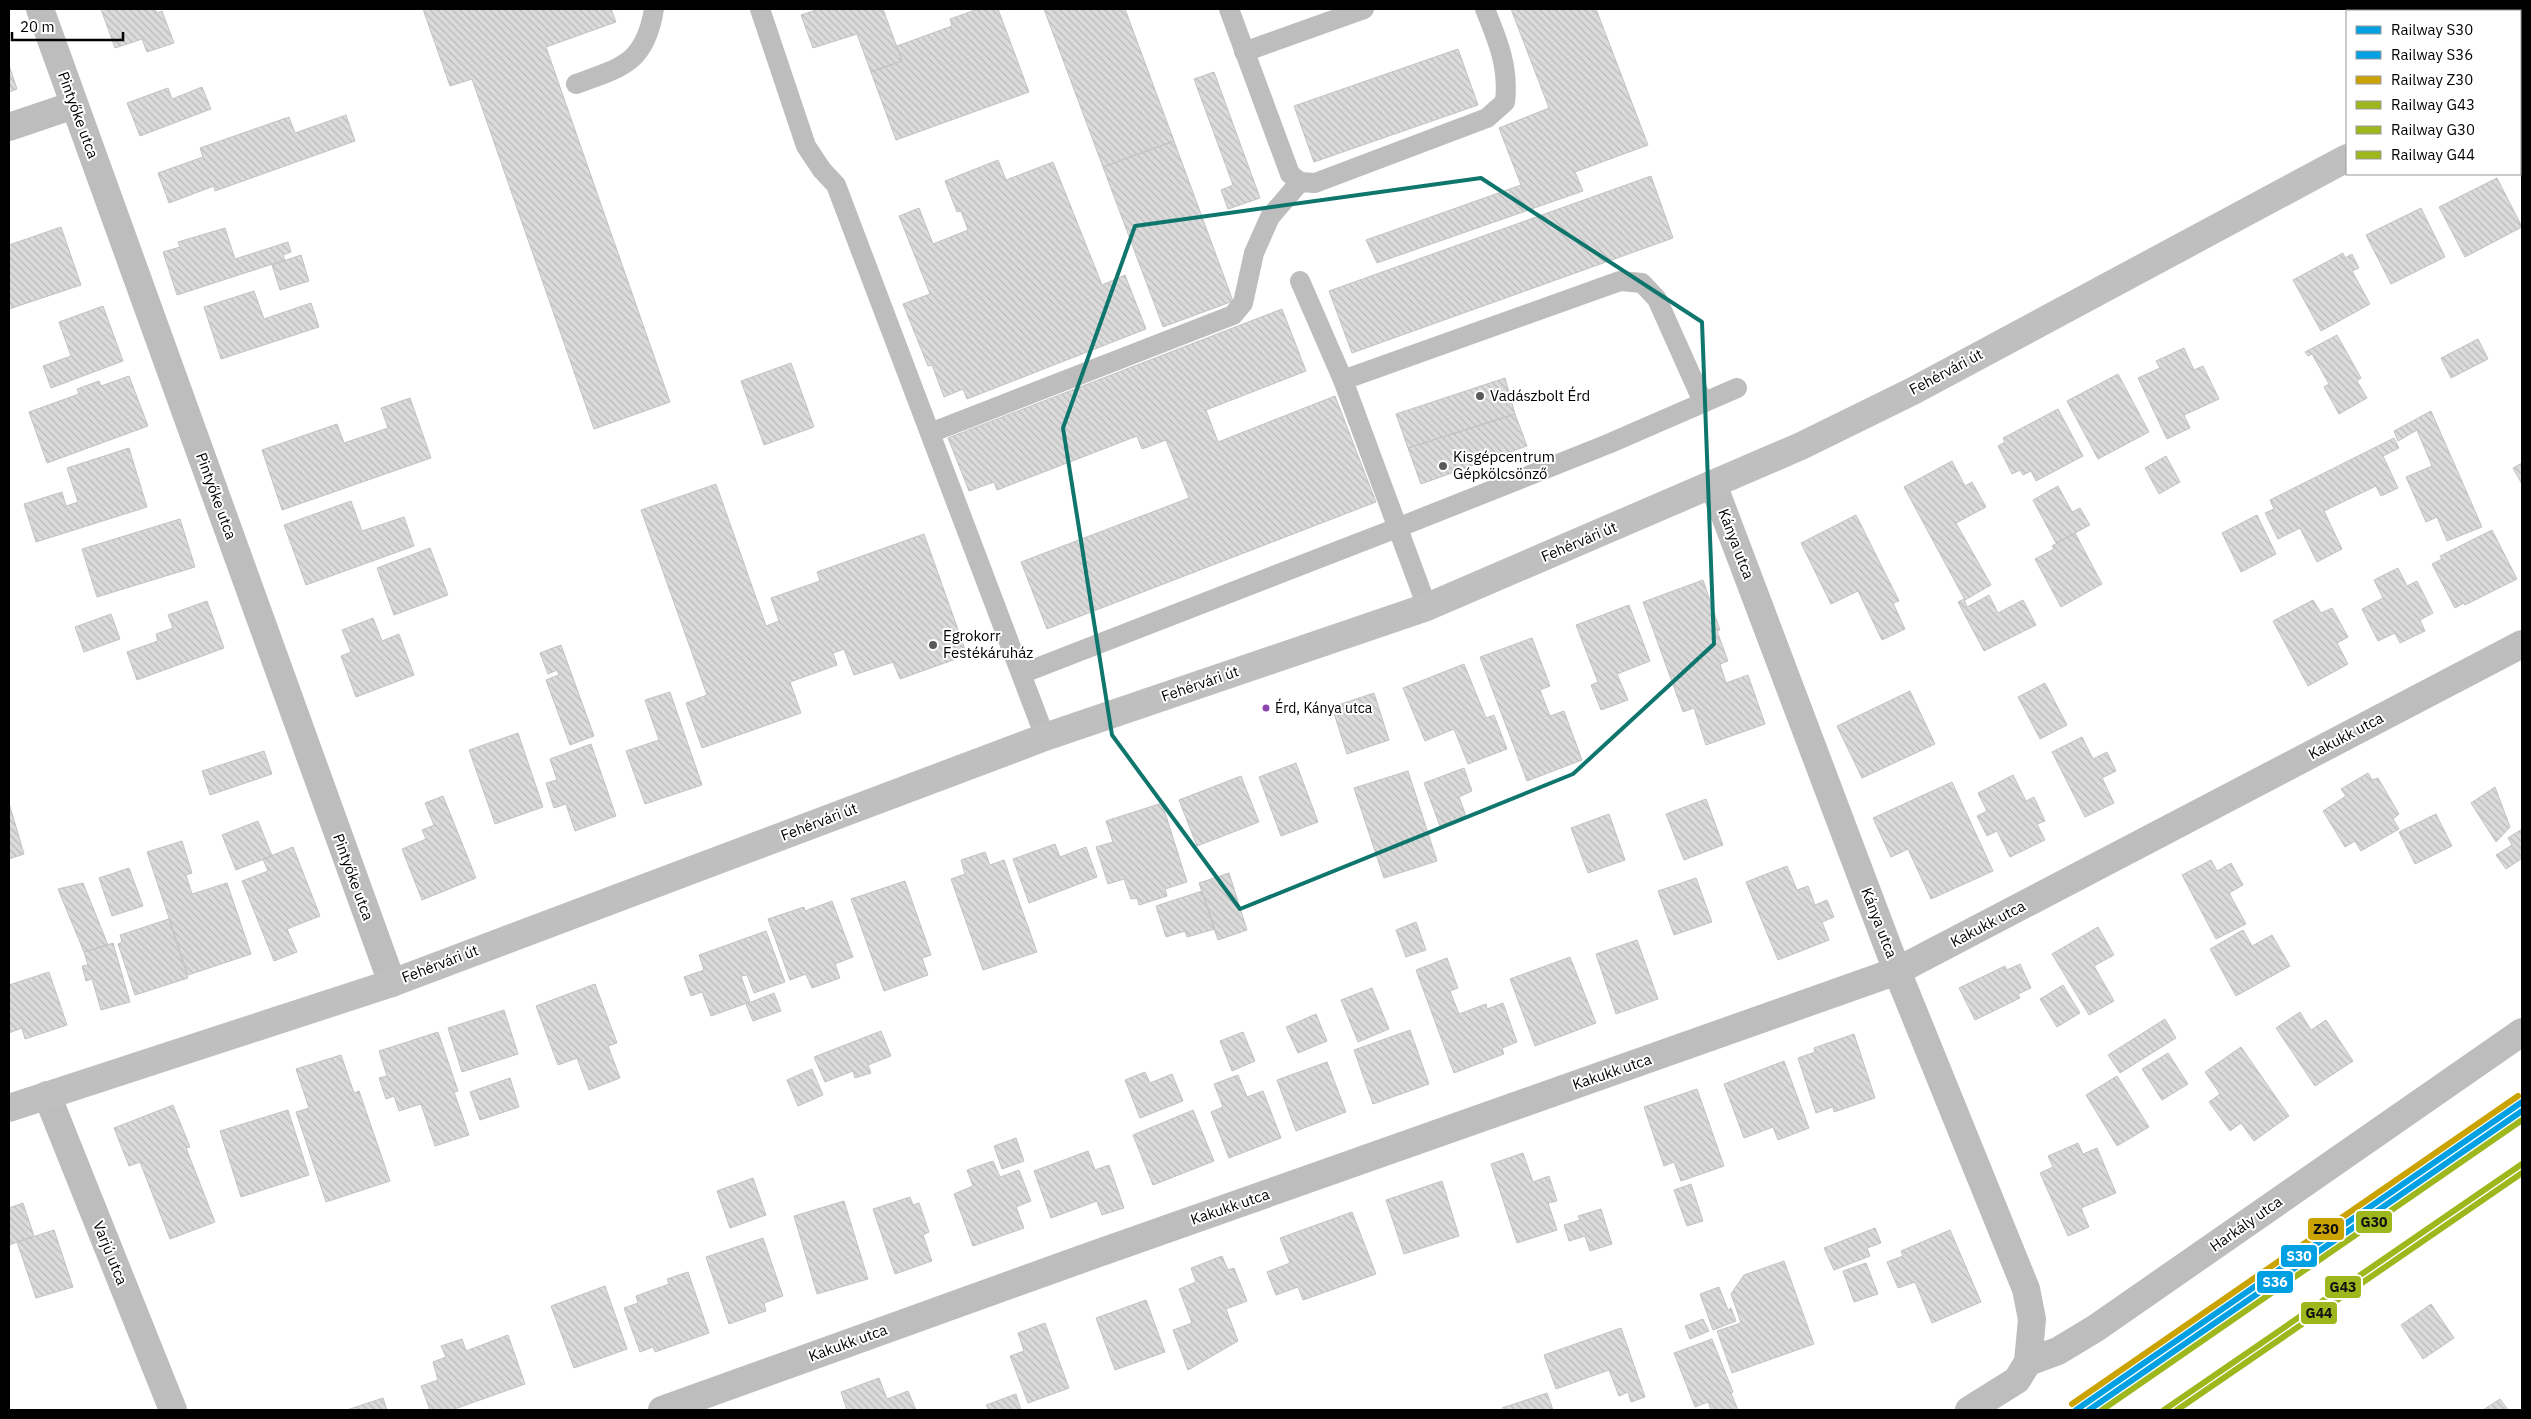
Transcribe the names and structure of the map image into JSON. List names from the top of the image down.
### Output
{
  "streets": {
    "main road": ["Fehérvári út"],
    "street": [
      "Pintyőke utca",
      "Kánya utca",
      "Kakukk utca",
      "Harkály utca",
      "Varjú utca"
    ]
  },
  "crossings": [
    ["Pintyőke utca", "Fehérvári út"],
    ["Fehérvári út", "Kánya utca"],
    ["Fehérvári út", "Varjú utca"],
    ["Kánya utca", "Kakukk utca"],
    ["Kánya utca", "Harkály utca"]
  ],
  "places": [
    "Vadászbolt Érd",
    "Kisgépcentrum Gépkölcsönző",
    "Egrokorr Festékáruház",
    "Érd, Kánya utca"
  ],
  "lines": [
    "rail line Z30",
    "rail line S30",
    "rail line S36",
    "rail line G30",
    "rail line G43",
    "rail line G44"
  ],
  "legend": [
    "Railway S30",
    "Railway S36",
    "Railway Z30",
    "Railway G43",
    "Railway G30",
    "Railway G44"
  ],
  "scale_bar": "20 m"
}
